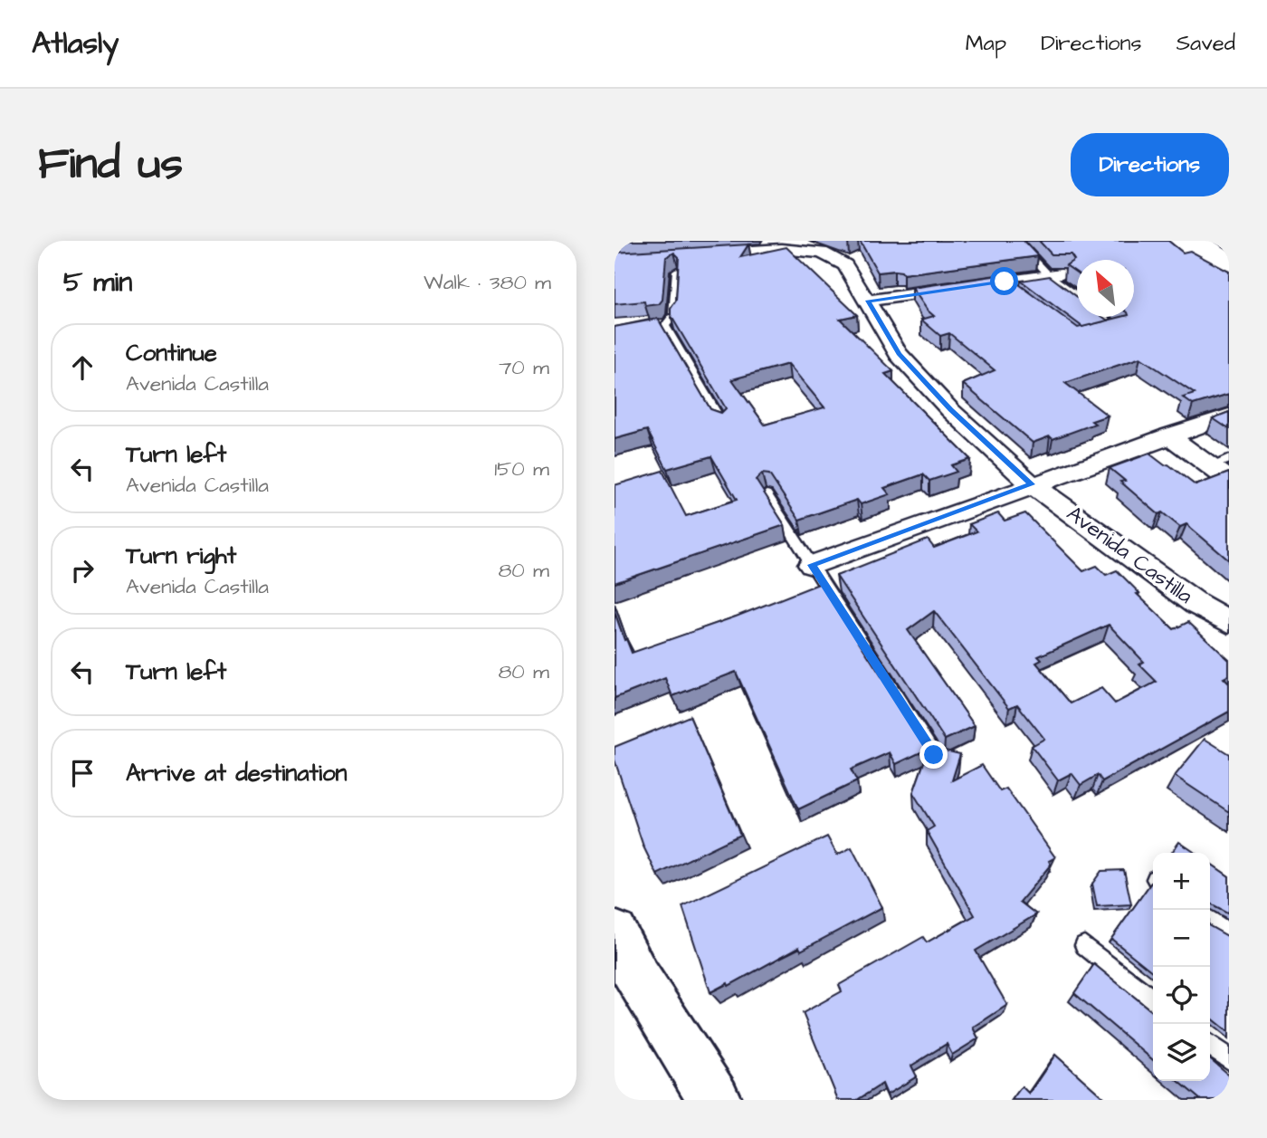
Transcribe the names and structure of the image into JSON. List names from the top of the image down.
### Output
{
  "streets": {
    "street": ["Avenida Castilla"]
  },
  "north": "top left",
  "page": {
    "header": "Atlasly",
    "nav": ["Map", "Directions", "Saved"],
    "buttons": "Directions",
    "title": "Find us",
    "heading": ["5 min", "Walk · 380 m"],
    "list": [
      ["Continue", "Avenida Castilla", "70 m"],
      ["Turn left", "Avenida Castilla", "150 m"],
      ["Turn right", "Avenida Castilla", "80 m"],
      ["Turn left", "80 m"],
      "Arrive at destination"
    ],
    "map_buttons": ["+", "−"]
  }
}
